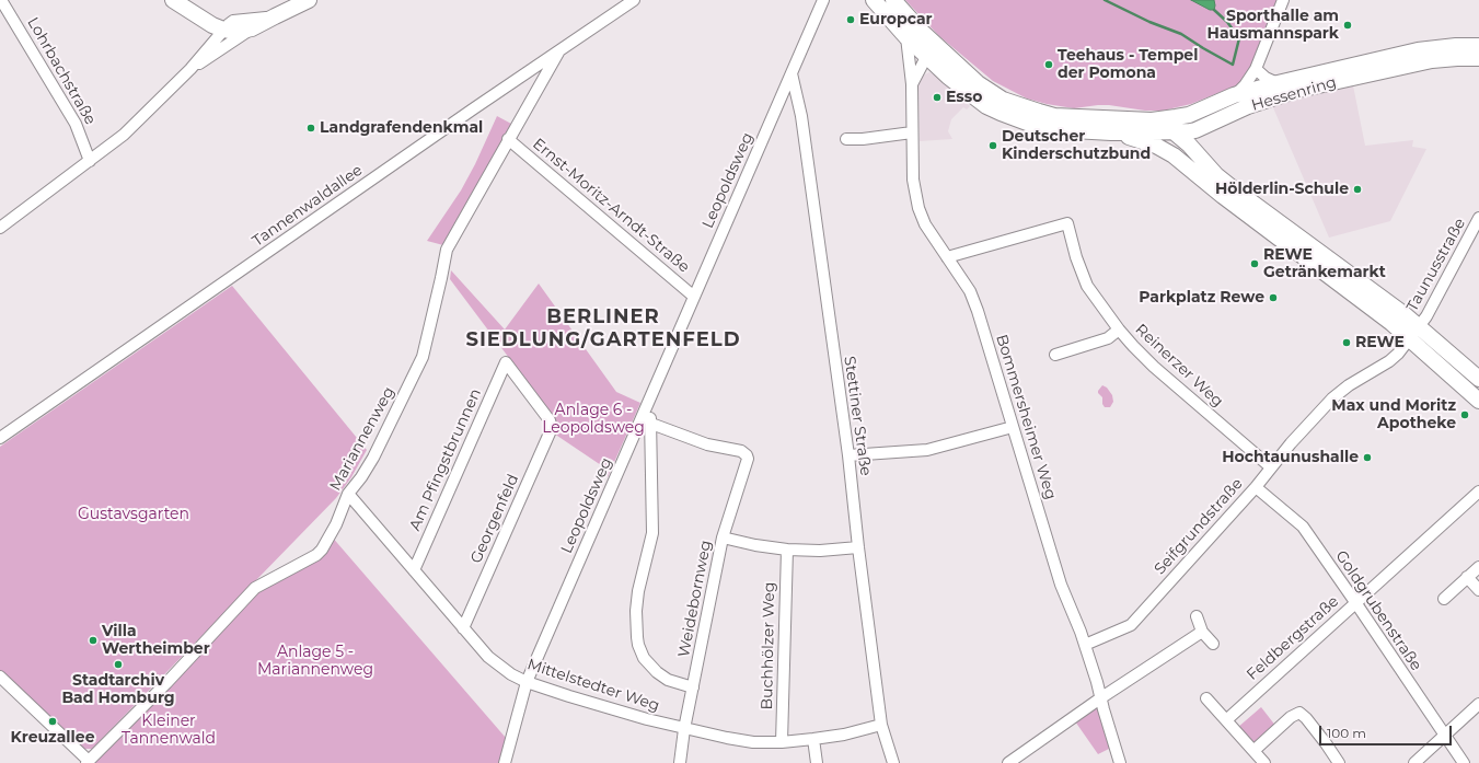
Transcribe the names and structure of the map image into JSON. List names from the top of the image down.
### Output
{
  "streets": {
    "street": [
      "Lohrbachstraße",
      "Hessenring",
      "Leopoldsweg",
      "Tannenwaldallee",
      "Ernst-Moritz-Arndt-Straße",
      "Taunusstraße",
      "Reinerzer Weg",
      "Stettiner Straße",
      "Bommersheimer Weg",
      "Mariannenweg",
      "Am Pfingstbrunnen",
      "Georgenfeld",
      "Seifgrundstraße",
      "Weidebornweg",
      "Goldgrubenstraße",
      "Feldbergstraße",
      "Buchhölzer Weg",
      "Mittelstedter Weg"
    ]
  },
  "crossings": [
    ["Leopoldsweg", "Ernst-Moritz-Arndt-Straße"],
    ["Leopoldsweg", "Stettiner Straße"],
    ["Leopoldsweg", "Mittelstedter Weg"],
    ["Tannenwaldallee", "Mariannenweg"],
    ["Ernst-Moritz-Arndt-Straße", "Mariannenweg"],
    ["Taunusstraße", "Seifgrundstraße"],
    ["Reinerzer Weg", "Bommersheimer Weg"],
    ["Reinerzer Weg", "Seifgrundstraße"],
    ["Stettiner Straße", "Mittelstedter Weg"],
    ["Bommersheimer Weg", "Seifgrundstraße"],
    ["Mariannenweg", "Mittelstedter Weg"],
    ["Am Pfingstbrunnen", "Georgenfeld"],
    ["Am Pfingstbrunnen", "Mittelstedter Weg"],
    ["Georgenfeld", "Mittelstedter Weg"],
    ["Seifgrundstraße", "Goldgrubenstraße"],
    ["Weidebornweg", "Mittelstedter Weg"],
    ["Goldgrubenstraße", "Feldbergstraße"],
    ["Buchhölzer Weg", "Mittelstedter Weg"]
  ],
  "districts": ["BERLINER SIEDLUNG/GARTENFELD"],
  "parks": [
    "Anlage 6 - Leopoldsweg",
    "Gustavsgarten",
    "Anlage 5 - Mariannenweg",
    "Kleiner Tannenwald"
  ],
  "places": [
    "Europcar",
    "Sporthalle am Hausmannspark",
    "Teehaus - Tempel der Pomona",
    "Esso",
    "Landgrafendenkmal",
    "Deutscher Kinderschutzbund",
    "Hölderlin-Schule",
    "REWE Getränkemarkt",
    "Parkplatz Rewe",
    "REWE",
    "Max und Moritz Apotheke",
    "Hochtaunushalle",
    "Villa Wertheimber",
    "Stadtarchiv Bad Homburg",
    "Kreuzallee"
  ],
  "scale_bar": "100 m"
}
